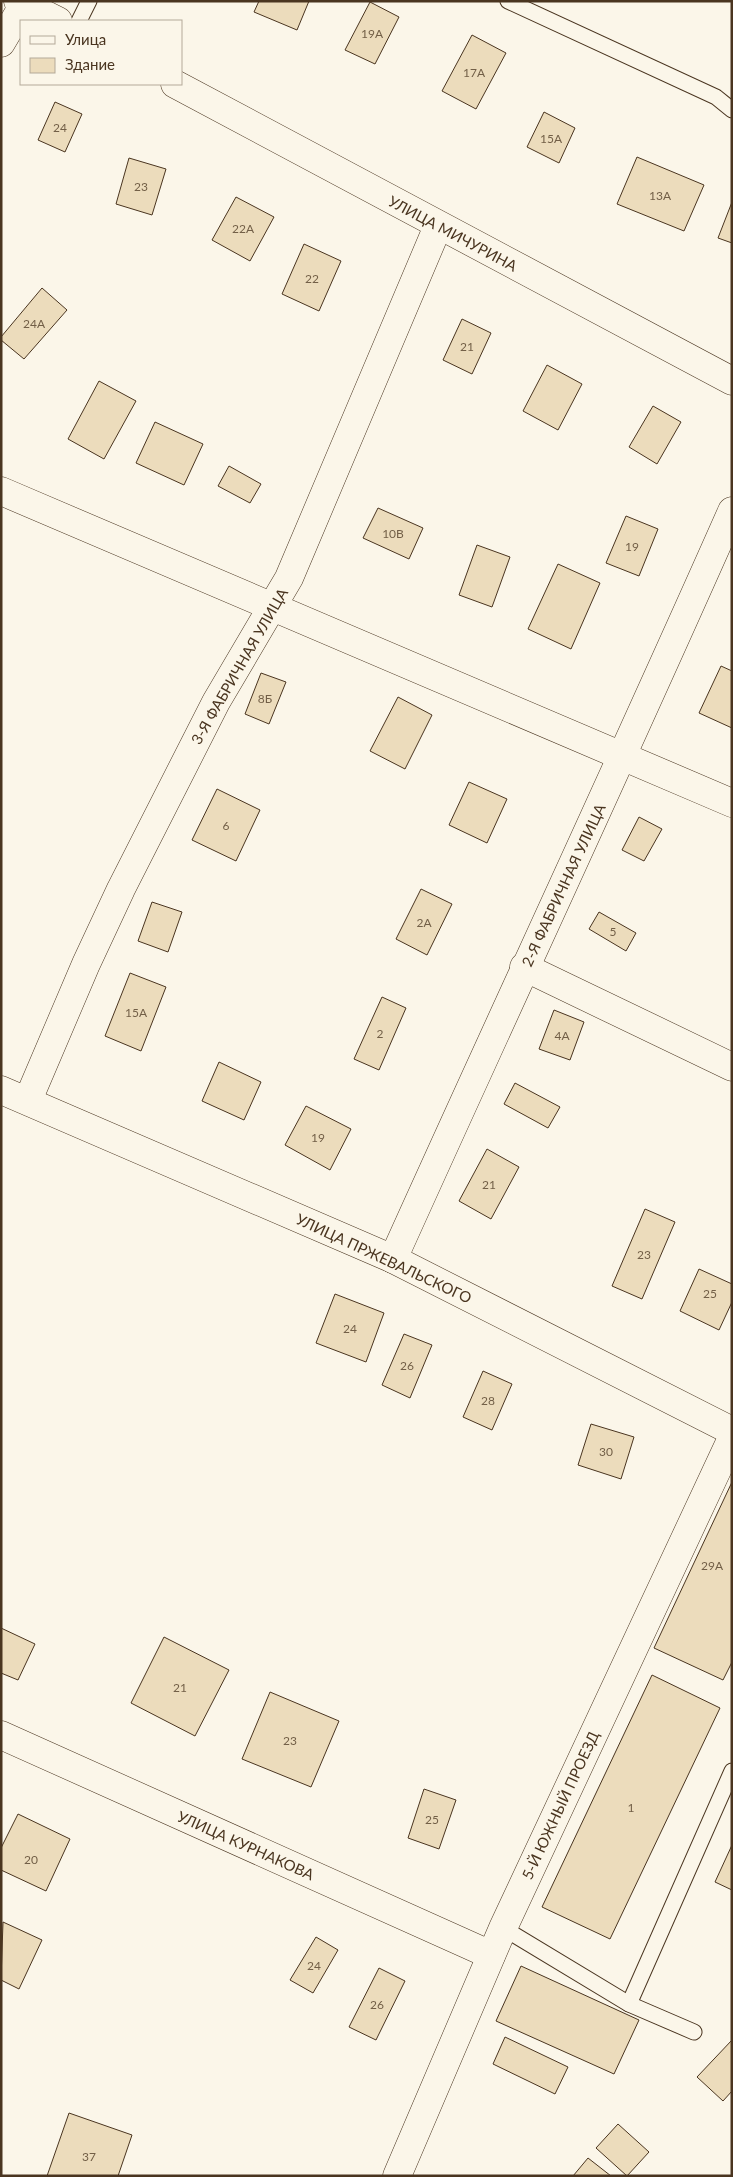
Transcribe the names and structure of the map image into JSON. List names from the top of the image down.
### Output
{
  "streets": {
    "street": [
      "УЛИЦА МИЧУРИНА",
      "3-Я ФАБРИЧНАЯ УЛИЦА",
      "2-Я ФАБРИЧНАЯ УЛИЦА",
      "УЛИЦА ПРЖЕВАЛЬСКОГО",
      "5-Й ЮЖНЫЙ ПРОЕЗД",
      "УЛИЦА КУРНАКОВА"
    ]
  },
  "crossings": [
    ["УЛИЦА МИЧУРИНА", "3-Я ФАБРИЧНАЯ УЛИЦА"],
    ["3-Я ФАБРИЧНАЯ УЛИЦА", "УЛИЦА ПРЖЕВАЛЬСКОГО"],
    ["2-Я ФАБРИЧНАЯ УЛИЦА", "УЛИЦА ПРЖЕВАЛЬСКОГО"],
    ["5-Й ЮЖНЫЙ ПРОЕЗД", "УЛИЦА КУРНАКОВА"]
  ],
  "house_numbers": [
    "19А",
    "17А",
    "24",
    "15А",
    "23",
    "13А",
    "22А",
    "22",
    "24А",
    "21",
    "10В",
    "19",
    "8Б",
    "6",
    "2А",
    "5",
    "15А",
    "2",
    "4А",
    "19",
    "21",
    "23",
    "25",
    "24",
    "26",
    "28",
    "30",
    "29А",
    "21",
    "23",
    "1",
    "25",
    "20",
    "24",
    "26",
    "37"
  ],
  "legend": ["Улица", "Здание"]
}
